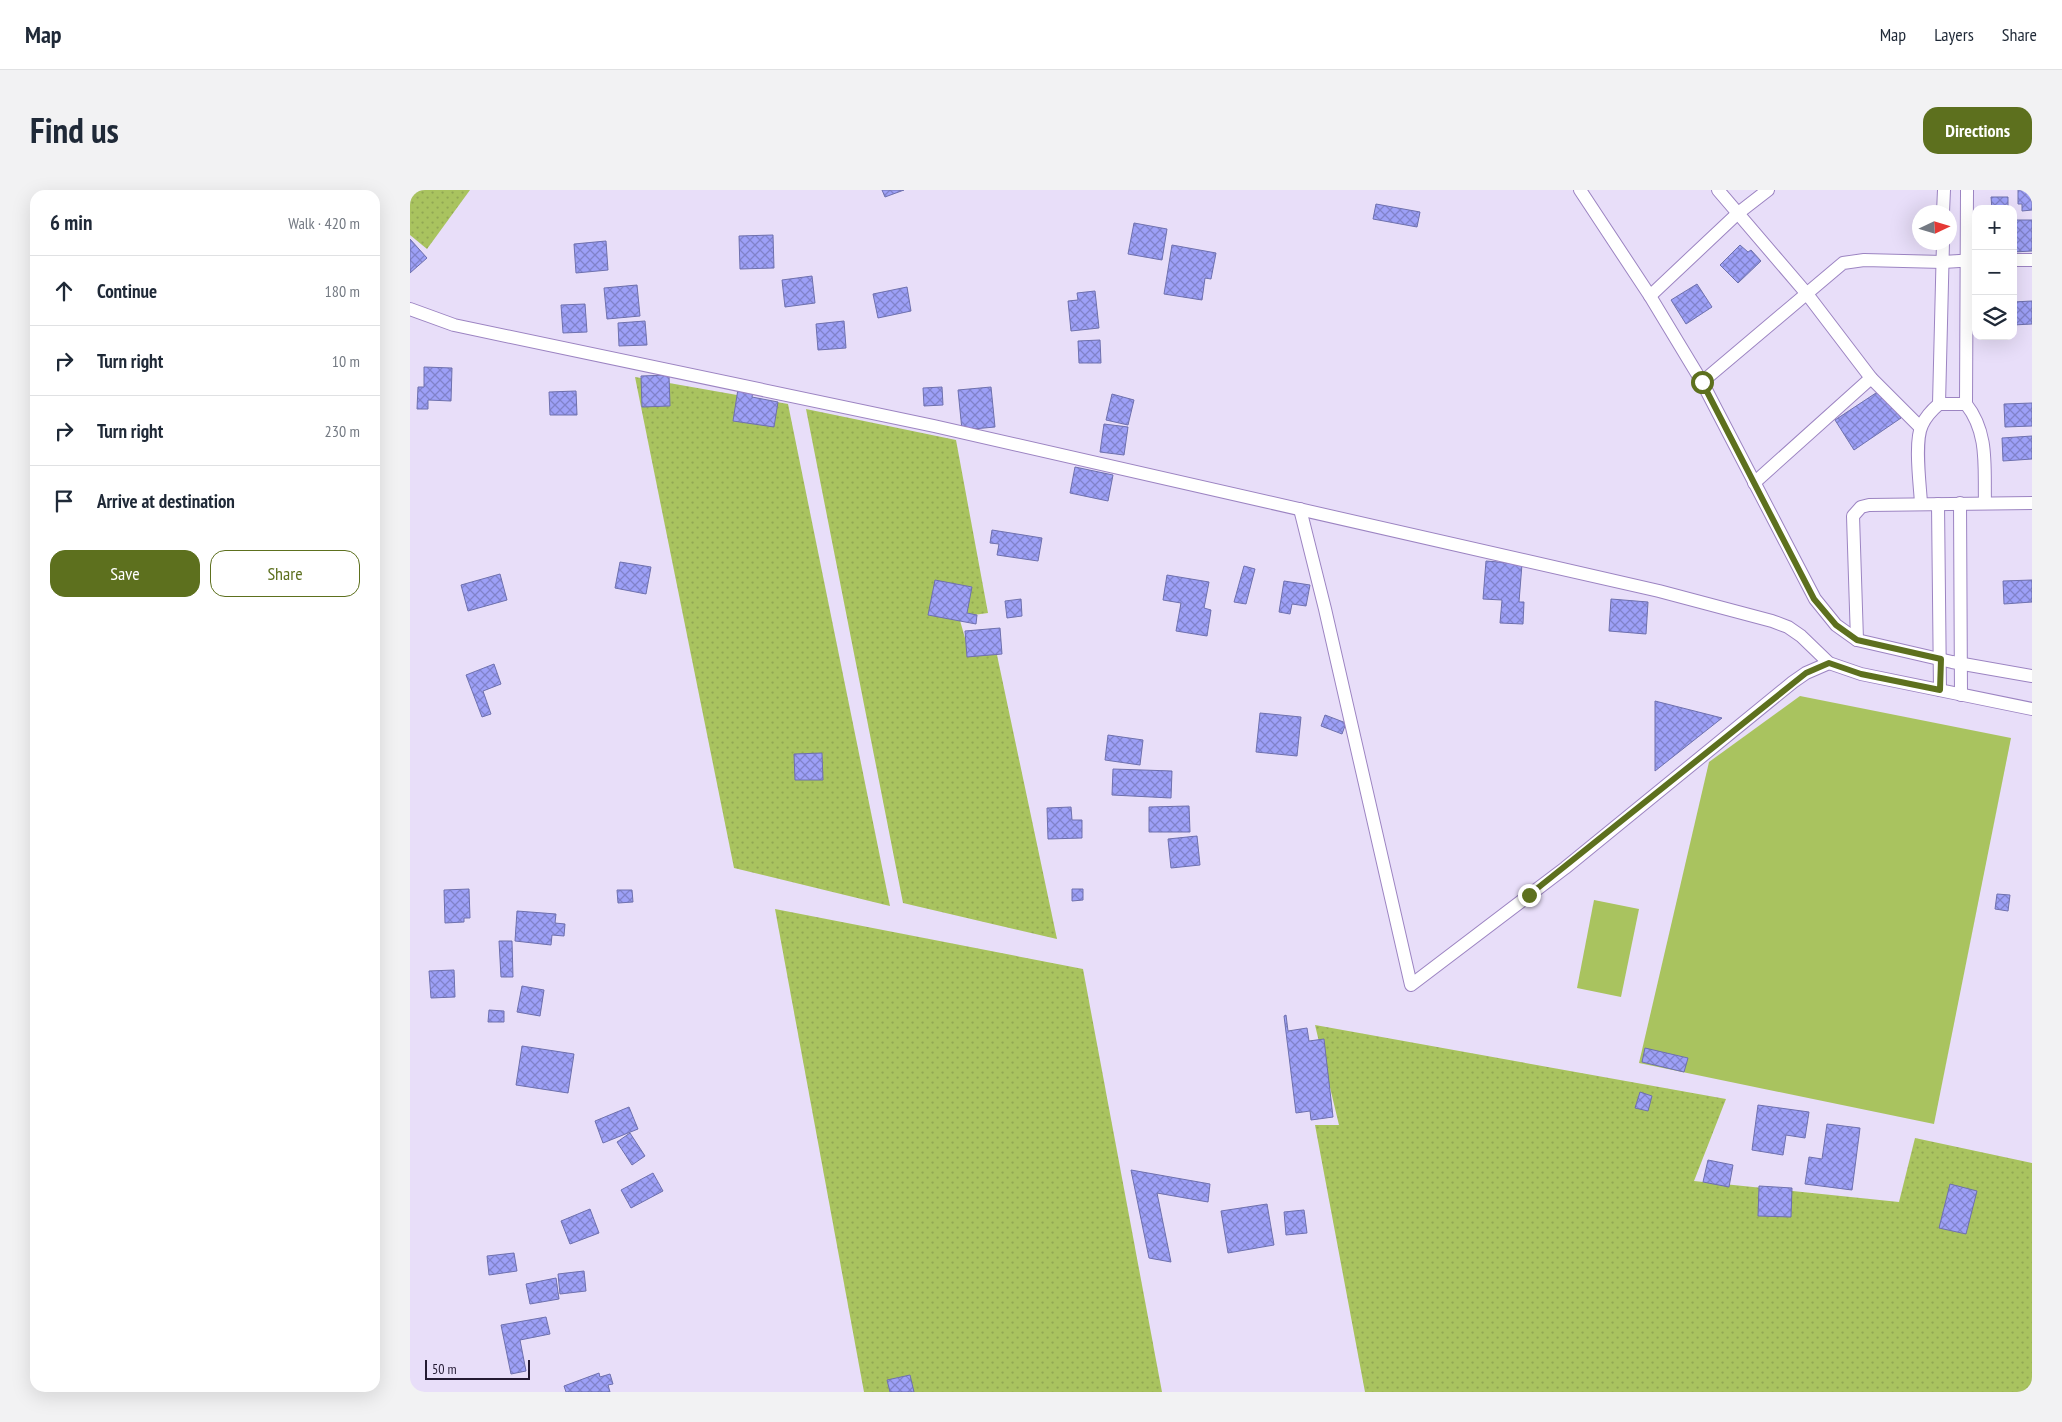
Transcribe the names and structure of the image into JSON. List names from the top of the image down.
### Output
{
  "scale_bar": "50 m",
  "north": "right",
  "page": {
    "header": "Map",
    "nav": ["Map", "Layers", "Share"],
    "title": "Find us",
    "buttons": [
      "Directions",
      ["Save", "Share"]
    ],
    "heading": ["6 min", "Walk · 420 m"],
    "map_buttons": ["+", "−"],
    "list": [
      ["Continue", "180 m"],
      ["Turn right", "10 m"],
      ["Turn right", "230 m"],
      "Arrive at destination"
    ],
    "scale": "50 m"
  }
}
